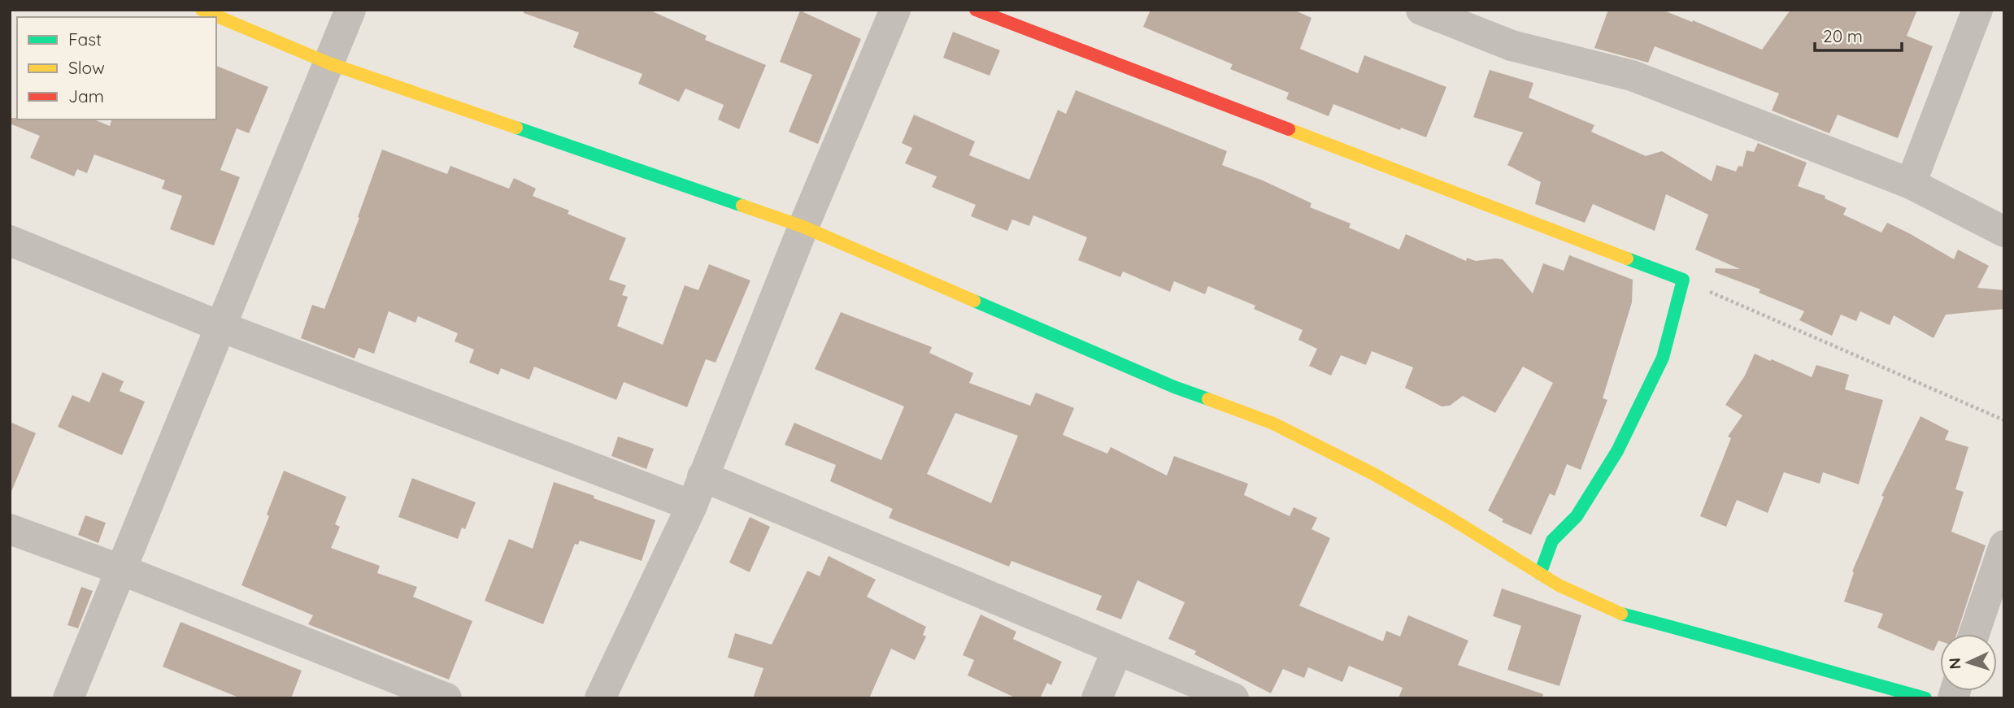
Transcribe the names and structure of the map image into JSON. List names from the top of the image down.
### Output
{
  "legend": ["Fast", "Slow", "Jam"],
  "scale_bar": "20 m",
  "north": "left"
}
